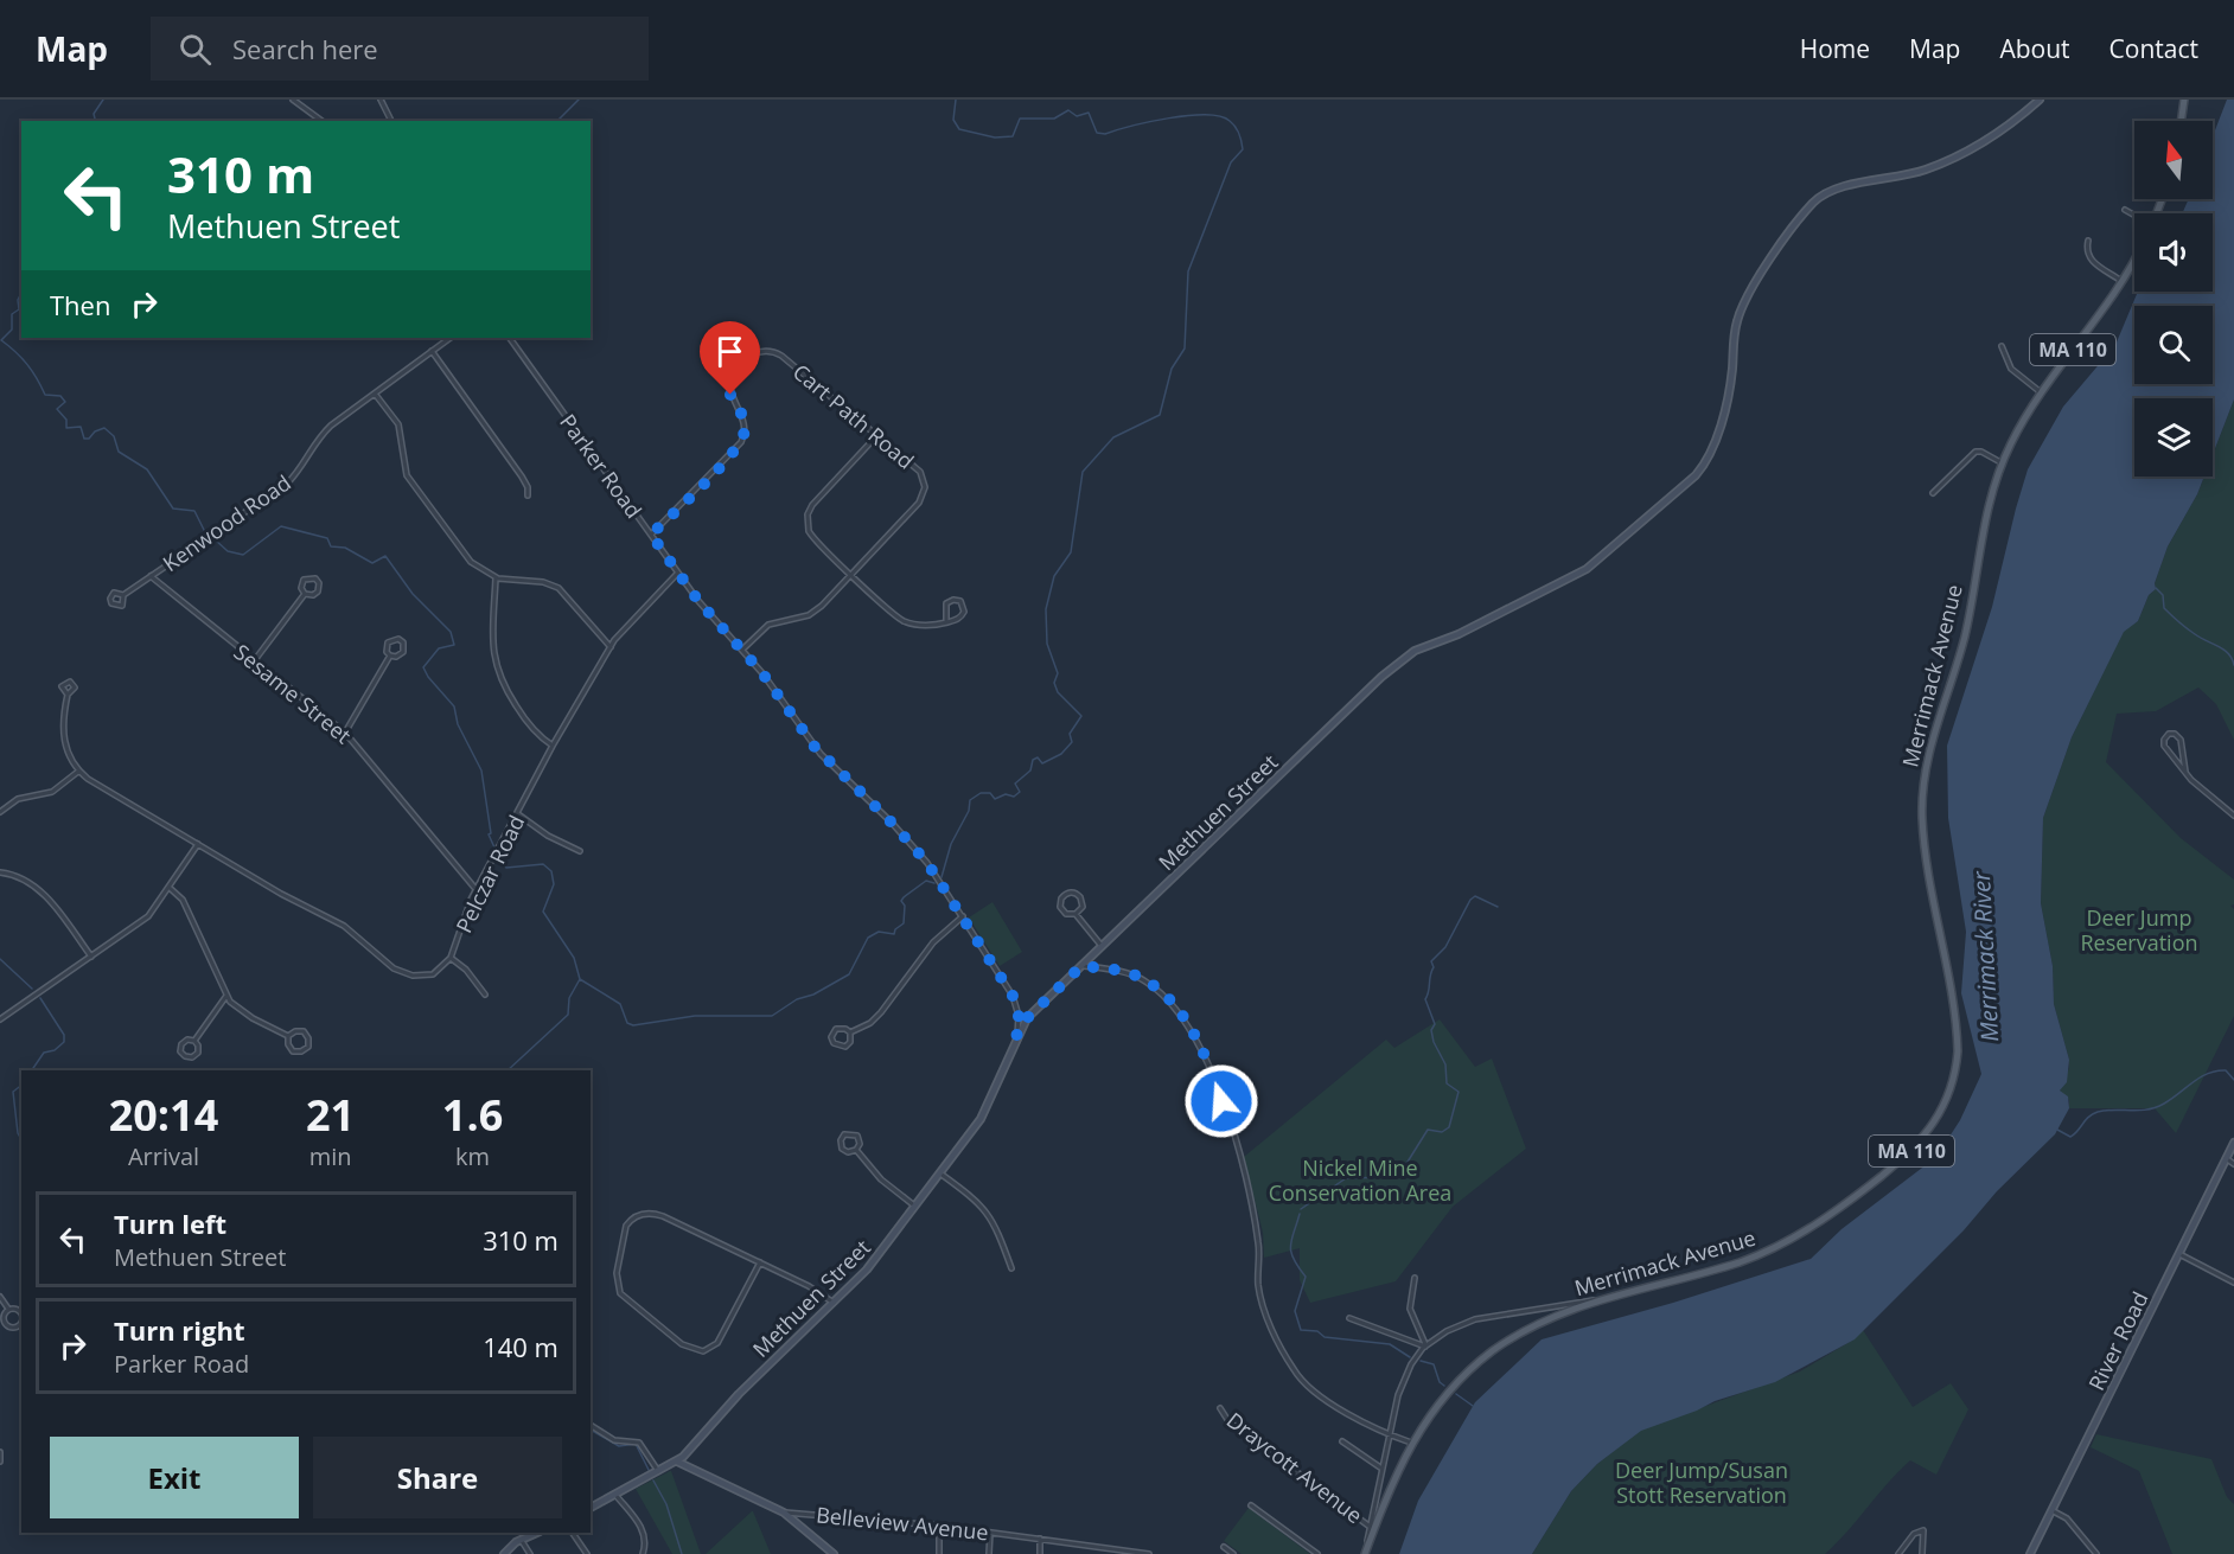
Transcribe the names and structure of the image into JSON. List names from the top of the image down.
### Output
{
  "streets": {
    "main road": ["MA 110", "Merrimack Avenue"],
    "street": [
      "Cart Path Road",
      "Parker Road",
      "Kenwood Road",
      "Sesame Street",
      "Methuen Street",
      "Pelczar Road",
      "River Road",
      "Draycott Avenue",
      "Belleview Avenue"
    ]
  },
  "crossings": [
    ["MA 110", "Merrimack Avenue"],
    ["Cart Path Road", "Parker Road"],
    ["Parker Road", "Methuen Street"],
    ["Parker Road", "Pelczar Road"],
    ["Kenwood Road", "Sesame Street"],
    ["Sesame Street", "Pelczar Road"]
  ],
  "water": ["Merrimack River"],
  "parks": ["Deer Jump Reservation", "Nickel Mine Conservation Area", "Deer Jump/Susan Stott Reservation"],
  "north": "top",
  "page": {
    "header": "Map",
    "search": "Search here",
    "nav": [
      "Home",
      "Map",
      "About",
      "Contact"
    ],
    "turn": ["310 m", "Methuen Street"],
    "then": "Then",
    "eta": [
      "20:14",
      "Arrival",
      "21",
      "min",
      "1.6",
      "km"
    ],
    "list": [
      {
        "name": "Turn left",
        "note": "Methuen Street",
        "value": "310 m"
      },
      {
        "name": "Turn right",
        "note": "Parker Road",
        "value": "140 m"
      }
    ],
    "buttons": ["Exit", "Share"]
  }
}
